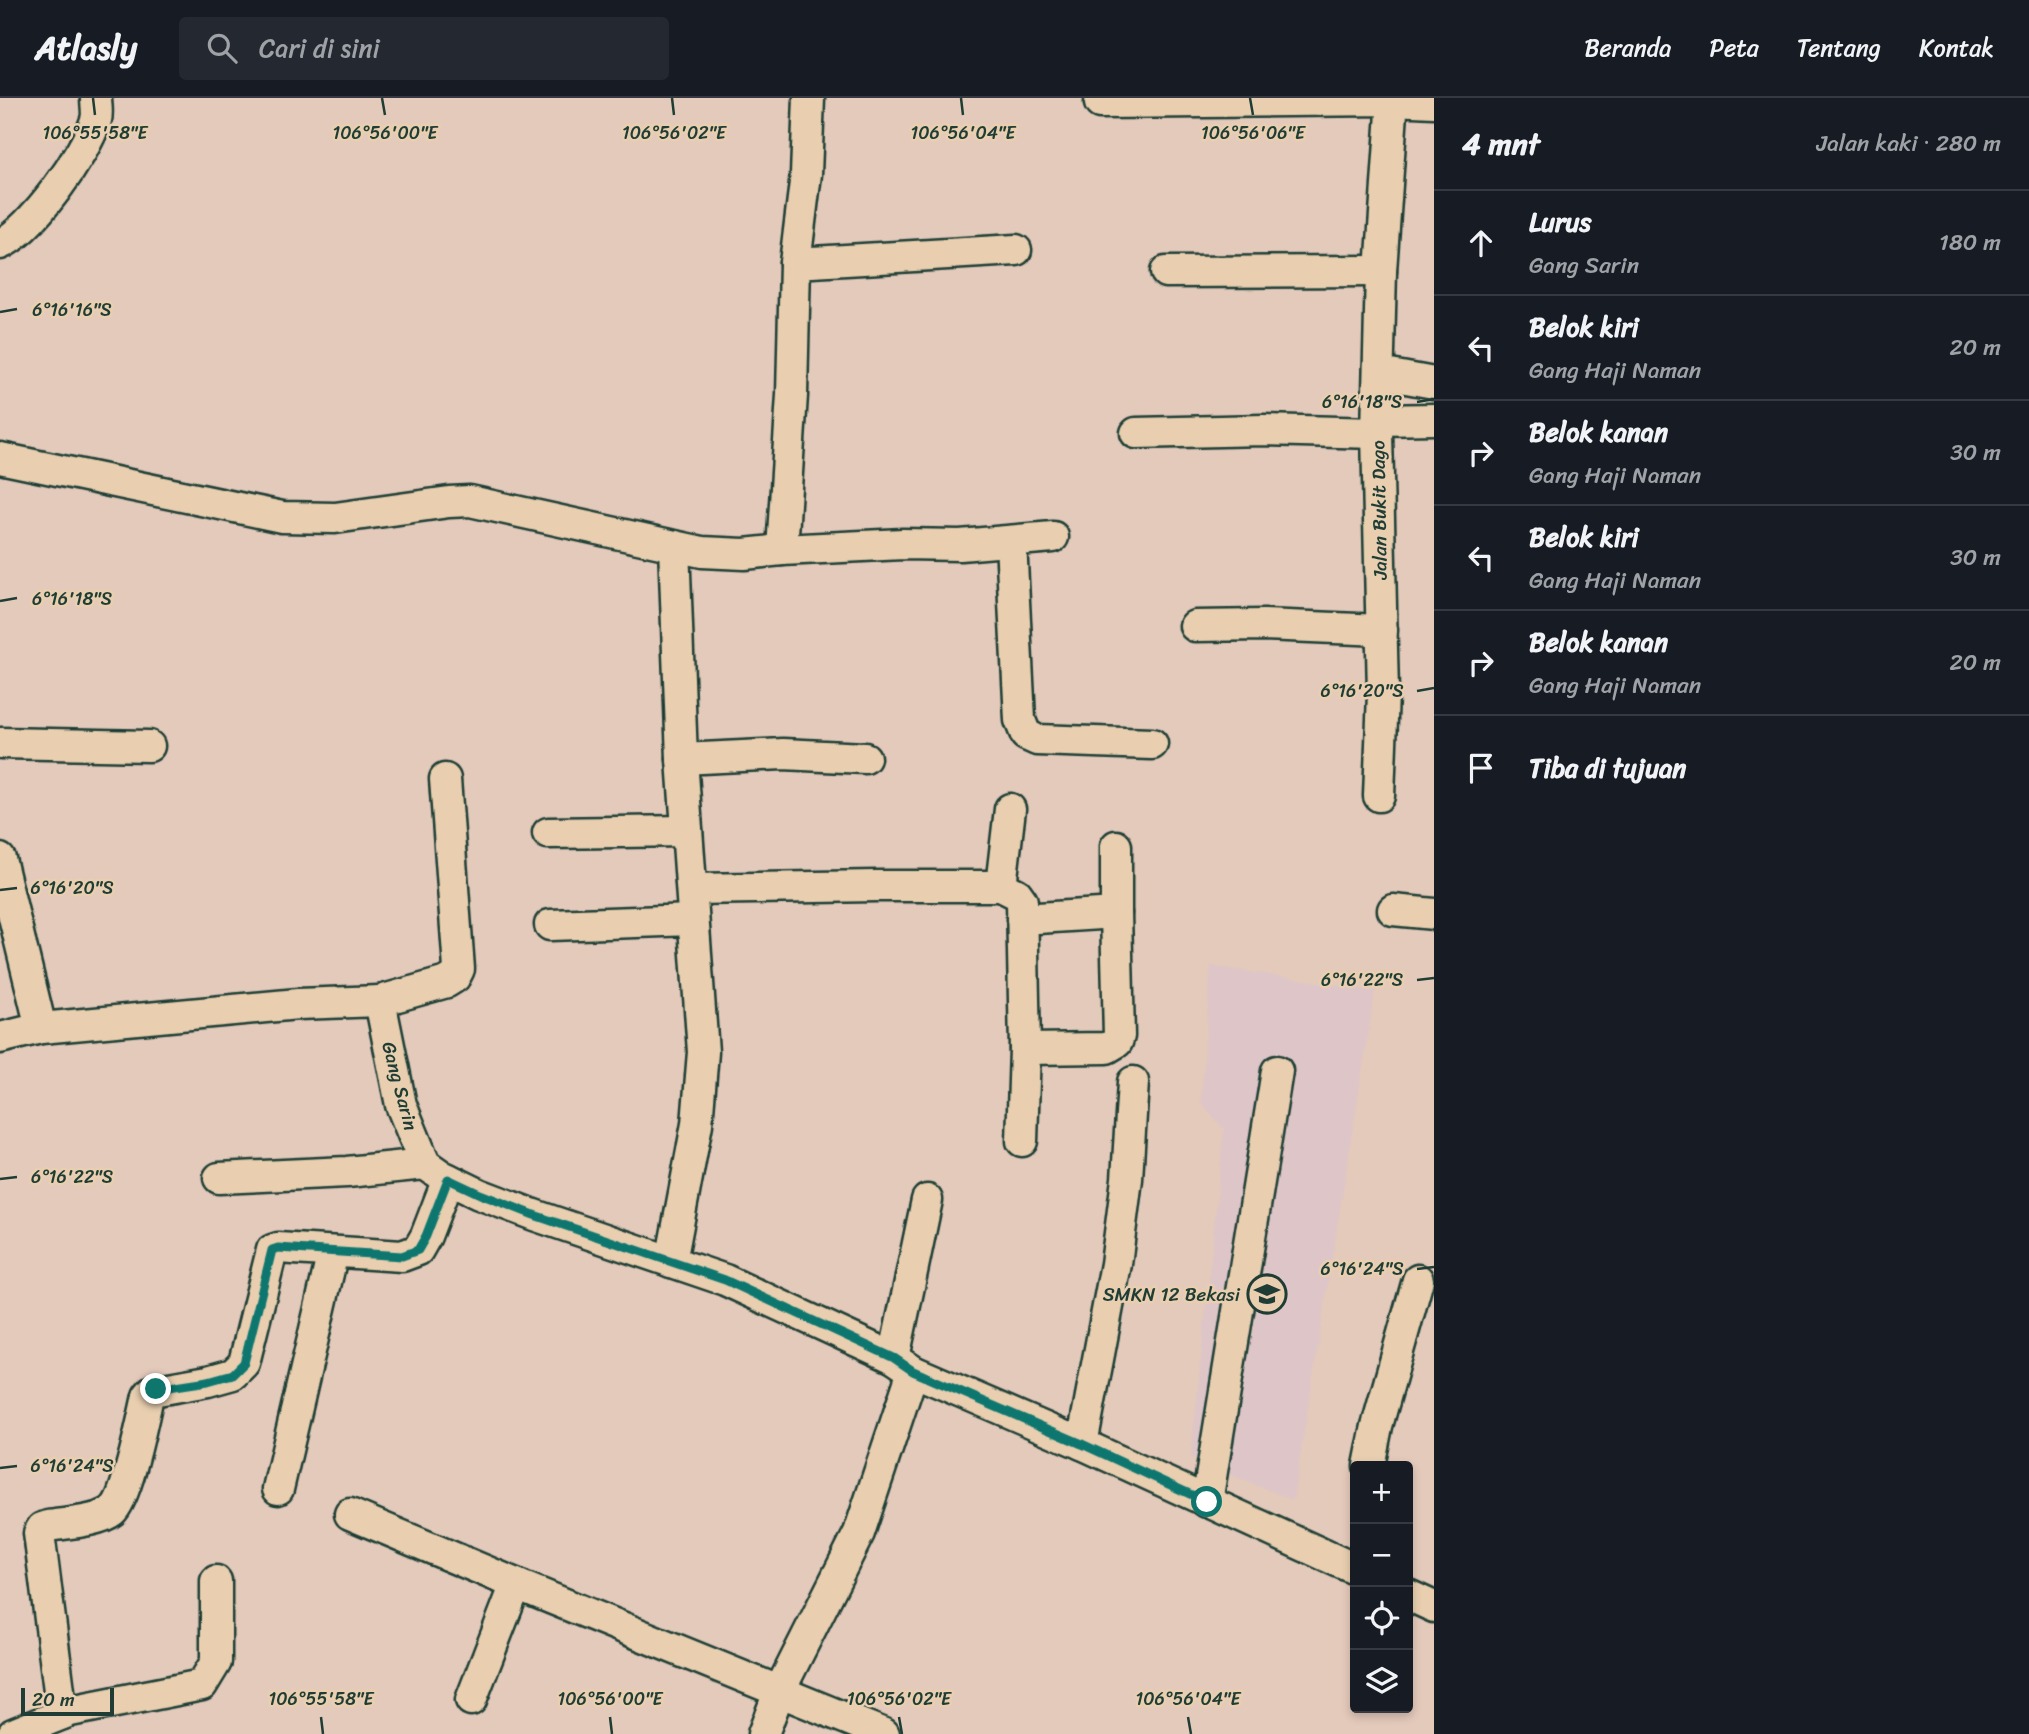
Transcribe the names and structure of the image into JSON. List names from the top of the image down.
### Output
{
  "streets": {
    "street": ["Jalan Bukit Dago", "Gang Sarin"]
  },
  "places": {
    "school or university": ["SMKN 12 Bekasi"]
  },
  "scale_bar": "20 m",
  "page": {
    "header": "Atlasly",
    "search": "Cari di sini",
    "nav": [
      "Beranda",
      "Peta",
      "Tentang",
      "Kontak"
    ],
    "heading": ["4 mnt", "Jalan kaki · 280 m"],
    "list": [
      ["Lurus", "Gang Sarin", "180 m"],
      ["Belok kiri", "Gang Haji Naman", "20 m"],
      ["Belok kanan", "Gang Haji Naman", "30 m"],
      ["Belok kiri", "Gang Haji Naman", "30 m"],
      ["Belok kanan", "Gang Haji Naman", "20 m"],
      "Tiba di tujuan"
    ],
    "map_buttons": ["+", "−"],
    "scale": "20 m"
  },
  "coordinates": [
    "106°55'58\"E",
    "106°56'00\"E",
    "106°56'02\"E",
    "106°56'04\"E",
    "106°56'06\"E",
    "6°16'16\"S",
    "6°16'18\"S",
    "6°16'20\"S",
    "6°16'22\"S",
    "6°16'24\"S"
  ]
}
